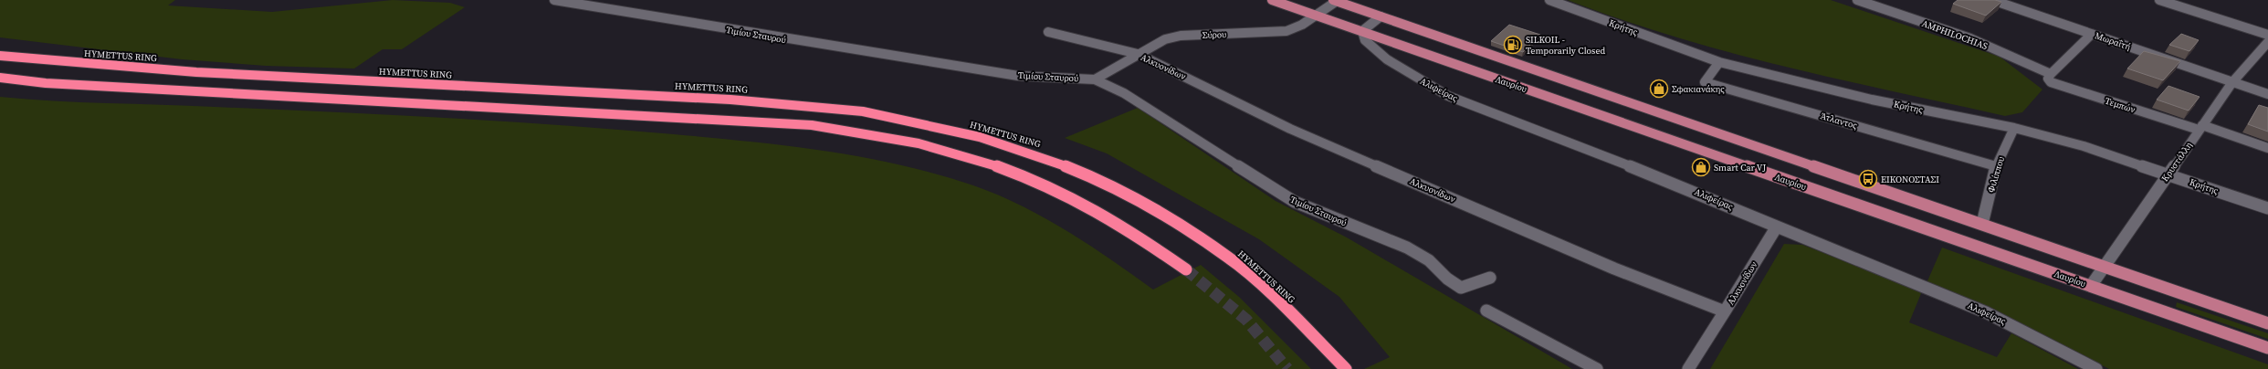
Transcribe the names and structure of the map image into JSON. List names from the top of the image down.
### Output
{
  "streets": {
    "highway": ["HYMETTUS RING"],
    "main road": ["Λαυρίου"],
    "street": [
      "Κρήτης",
      "Τιμίου Σταυρού",
      "Σύρου",
      "AMPHILOCHIAS",
      "Μωραΐτή",
      "Αλκυονίδων",
      "Αλιφείρας",
      "Τεμπών",
      "Άτλαντος",
      "Κρυστάλλη",
      "Φιλίππου"
    ]
  },
  "crossings": [
    ["Κρήτης", "Άτλαντος"],
    ["Κρήτης", "Κρυστάλλη"],
    ["Κρήτης", "Φιλίππου"],
    ["Τιμίου Σταυρού", "Σύρου"],
    ["Σύρου", "Αλκυονίδων"],
    ["Σύρου", "Λαυρίου"],
    ["AMPHILOCHIAS", "Τεμπών"],
    ["Μωραΐτή", "Κρυστάλλη"],
    ["Αλκυονίδων", "Αλιφείρας"],
    ["Λαυρίου", "Αλιφείρας"],
    ["Λαυρίου", "Κρυστάλλη"],
    ["Τεμπών", "Κρυστάλλη"],
    ["Άτλαντος", "Φιλίππου"]
  ],
  "places": {
    "fuel station": ["SILKOIL - Temporarily Closed"],
    "shop": ["Σφακιανάκης", "Smart Car VJ"],
    "bus stop": ["ΕΙΚΟΝΟΣΤΑΣΙ"]
  }
}
